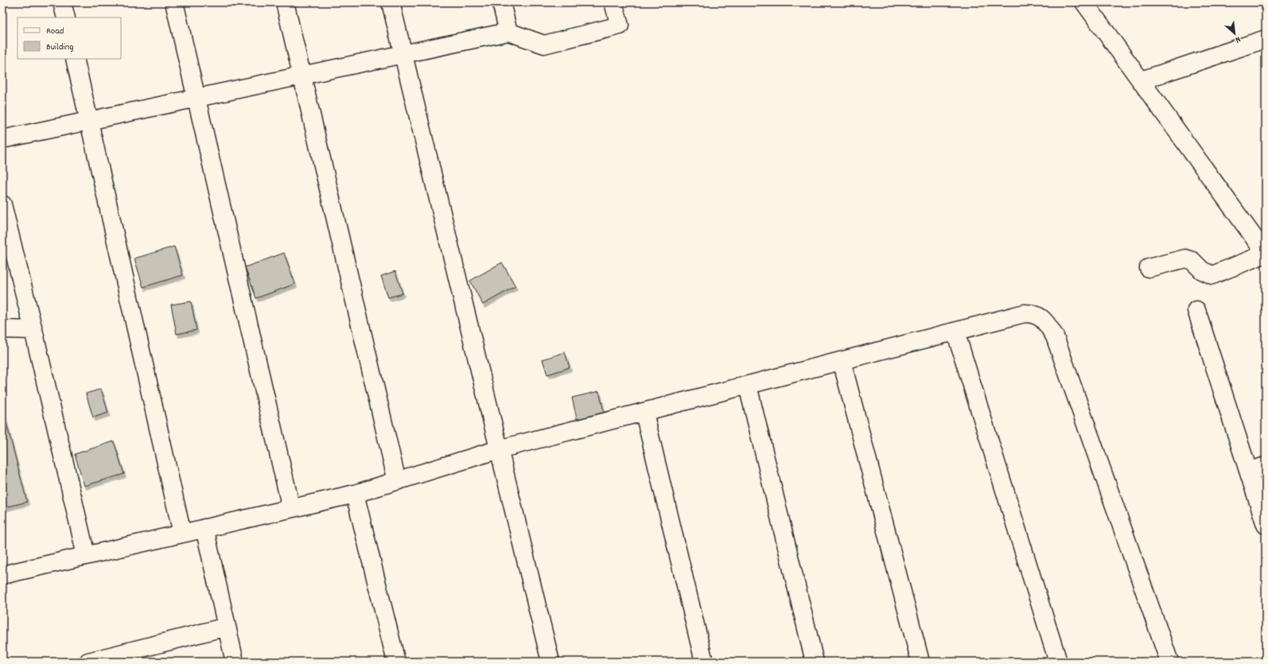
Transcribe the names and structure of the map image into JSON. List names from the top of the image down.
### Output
{
  "legend": ["Road", "Building"],
  "north": "bottom right"
}
